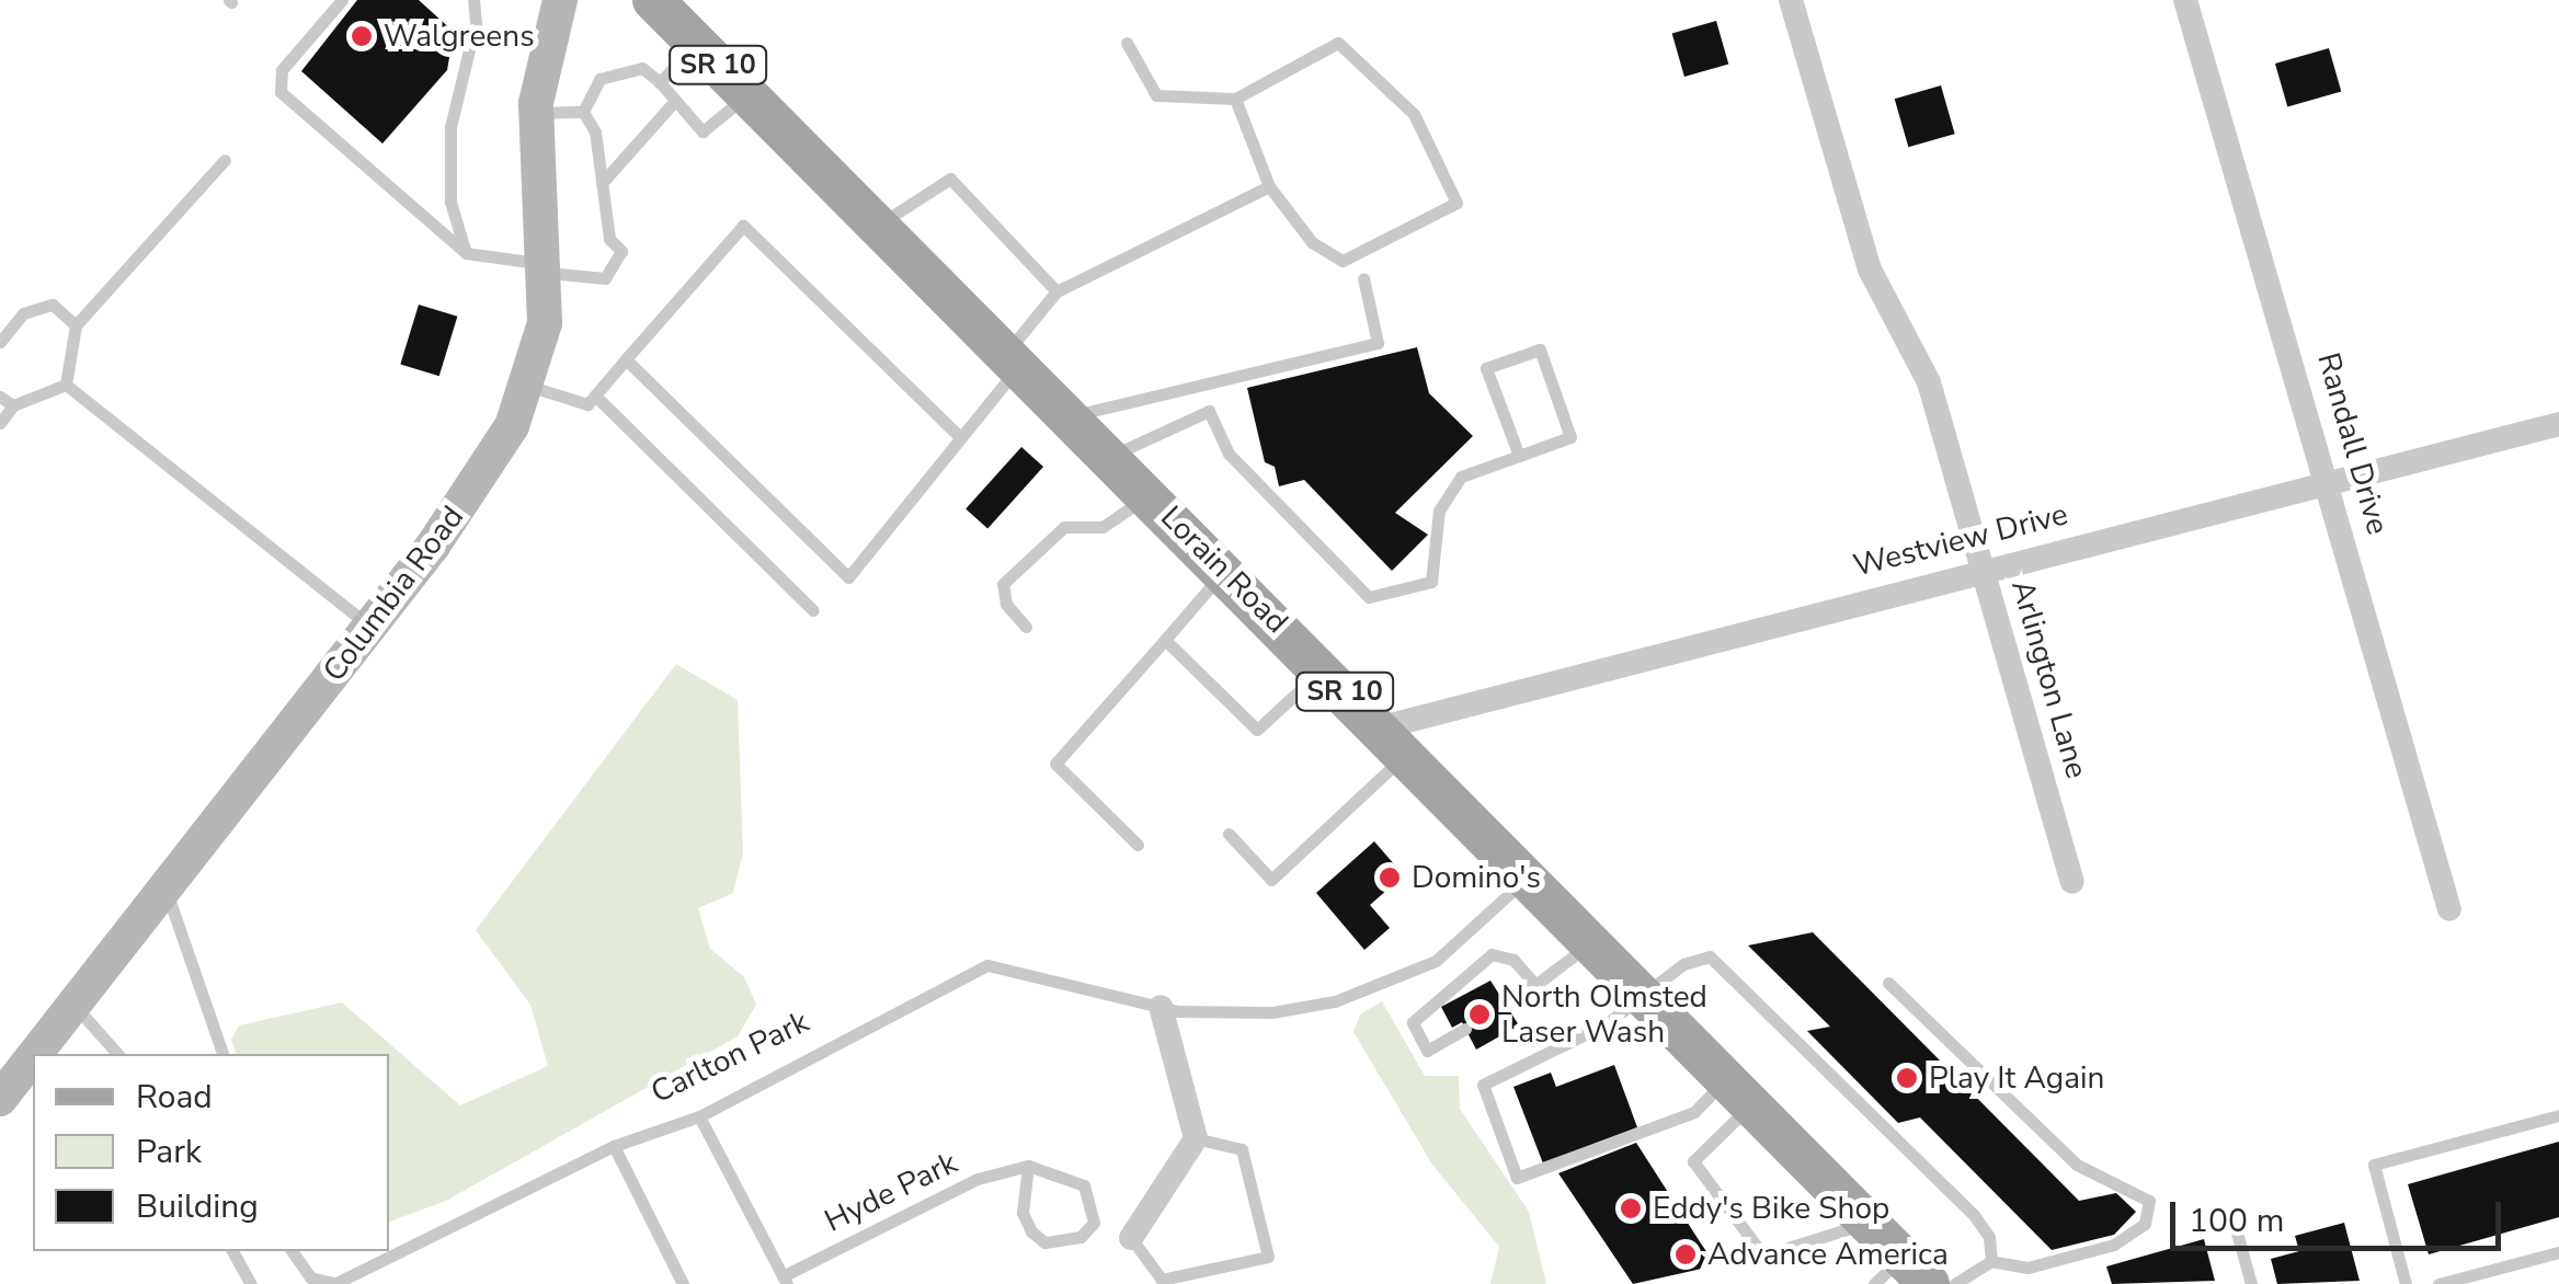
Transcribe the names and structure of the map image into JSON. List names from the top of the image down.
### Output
{
  "streets": {
    "main road": ["SR 10", "Lorain Road", "Columbia Road"],
    "street": ["Randall Drive", "Westview Drive", "Arlington Lane"],
    "lane": ["Carlton Park", "Hyde Park"]
  },
  "crossings": [
    ["Randall Drive", "Westview Drive"],
    ["Westview Drive", "Lorain Road"],
    ["Westview Drive", "Arlington Lane"],
    ["Lorain Road", "Carlton Park"],
    ["Carlton Park", "Hyde Park"]
  ],
  "places": [
    "Walgreens",
    "Domino's",
    "North Olmsted Laser Wash",
    "Play It Again",
    "Eddy's Bike Shop",
    "Advance America"
  ],
  "legend": ["Road", "Park", "Building"],
  "scale_bar": "100 m"
}
